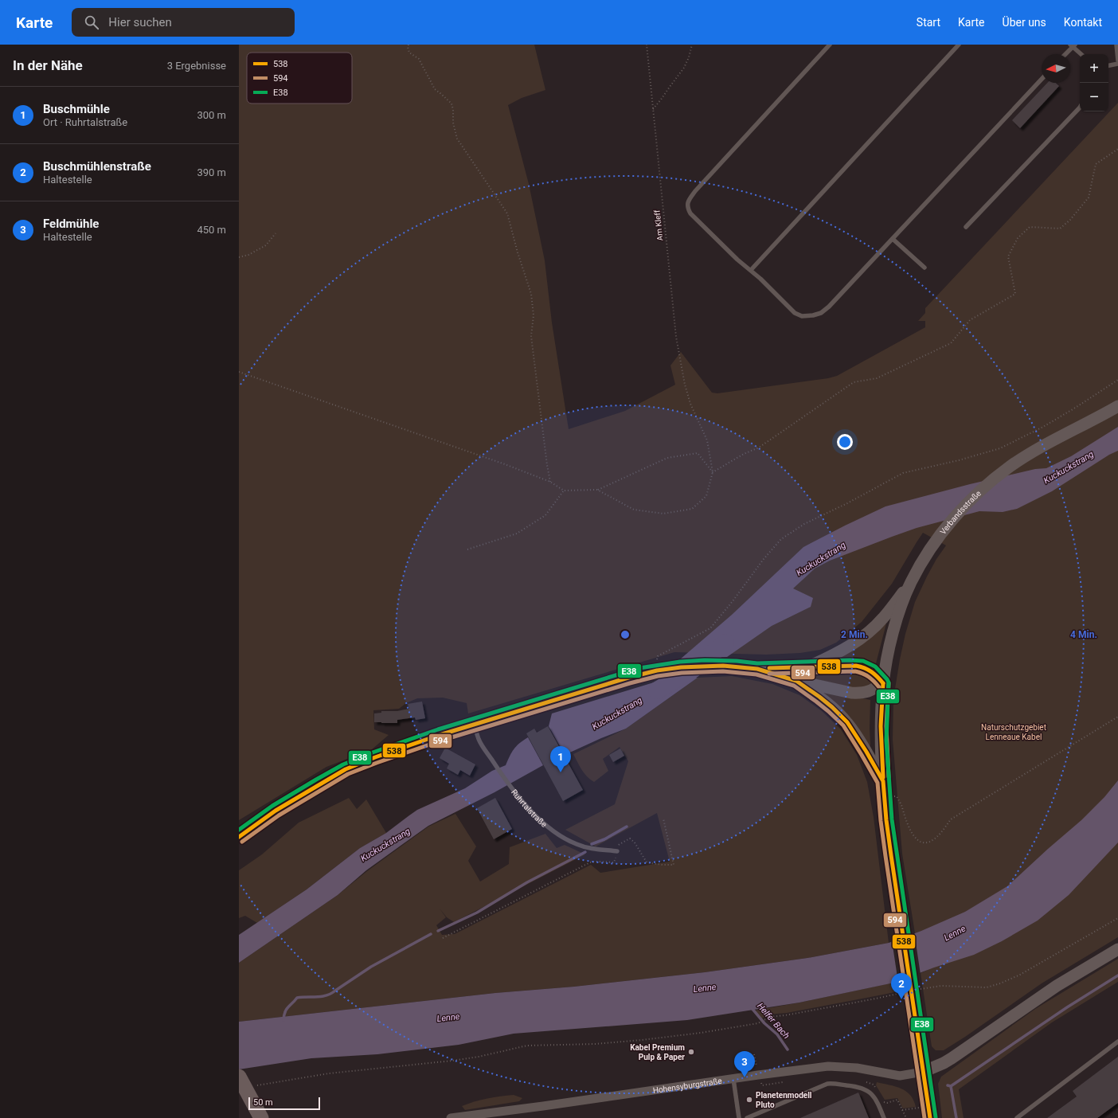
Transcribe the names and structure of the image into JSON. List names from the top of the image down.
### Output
{
  "streets": {
    "main road": ["Verbandsstraße"],
    "street": ["Hohensyburgstraße"],
    "lane": ["Ruhrtalstraße"],
    "path": ["Am Kleff"]
  },
  "crossings": [
    ["Verbandsstraße", "Hohensyburgstraße"]
  ],
  "water": ["Kuckuckstrang", "Lenne", "Helfer Bach"],
  "parks": ["Naturschutzgebiet Lenneaue Kabel"],
  "places": ["Kabel Premium Pulp & Paper", "Planetenmodell Pluto"],
  "lines": ["transit line E38", "transit line 538", "transit line 594"],
  "legend": ["538", "594", "E38"],
  "scale_bar": "50 m",
  "north": "left",
  "page": {
    "header": "Karte",
    "search": "Hier suchen",
    "nav": [
      "Start",
      "Karte",
      "Über uns",
      "Kontakt"
    ],
    "heading": ["In der Nähe", "3 Ergebnisse"],
    "map_buttons": ["+", "−"],
    "list": [
      {
        "mark": "1",
        "name": "Buschmühle",
        "note": "Ort · Ruhrtalstraße",
        "value": "300 m"
      },
      {
        "mark": "2",
        "name": "Buschmühlenstraße",
        "note": "Haltestelle",
        "value": "390 m"
      },
      {
        "mark": "3",
        "name": "Feldmühle",
        "note": "Haltestelle",
        "value": "450 m"
      }
    ],
    "pins": ["1", "2", "3"],
    "scale": "50 m"
  },
  "rings": ["2 Min.", "4 Min."]
}
